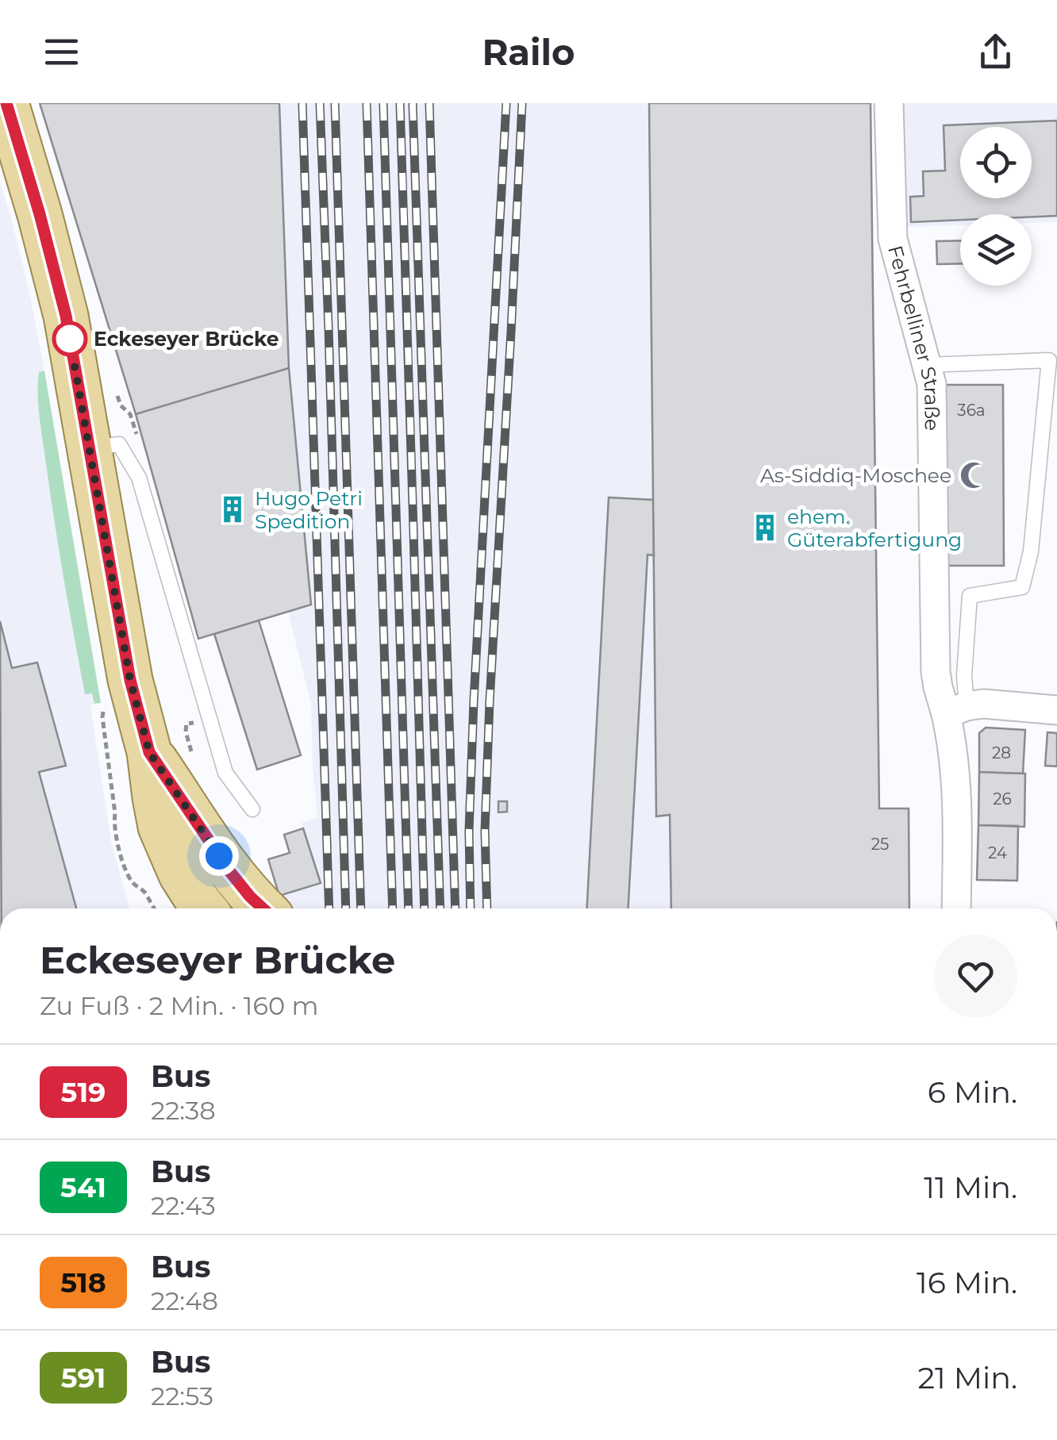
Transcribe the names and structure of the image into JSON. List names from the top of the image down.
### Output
{
  "streets": {
    "street": ["Fehrbelliner Straße"]
  },
  "places": {
    "other": ["Eckeseyer Brücke"],
    "mosque": ["As-Siddiq-Moschee"],
    "building": ["Hugo Petri Spedition", "ehem. Güterabfertigung"]
  },
  "lines": ["bus line 519"],
  "house_numbers": [
    "36a",
    "28",
    "26",
    "25",
    "24"
  ],
  "page": {
    "header": "Railo",
    "heading": ["Eckeseyer Brücke", "Zu Fuß · 2 Min. · 160 m"],
    "list": [
      {
        "mark": "519",
        "name": "Bus",
        "note": "22:38",
        "value": "6 Min."
      },
      {
        "mark": "541",
        "name": "Bus",
        "note": "22:43",
        "value": "11 Min."
      },
      {
        "mark": "518",
        "name": "Bus",
        "note": "22:48",
        "value": "16 Min."
      },
      {
        "mark": "591",
        "name": "Bus",
        "note": "22:53",
        "value": "21 Min."
      }
    ]
  }
}
